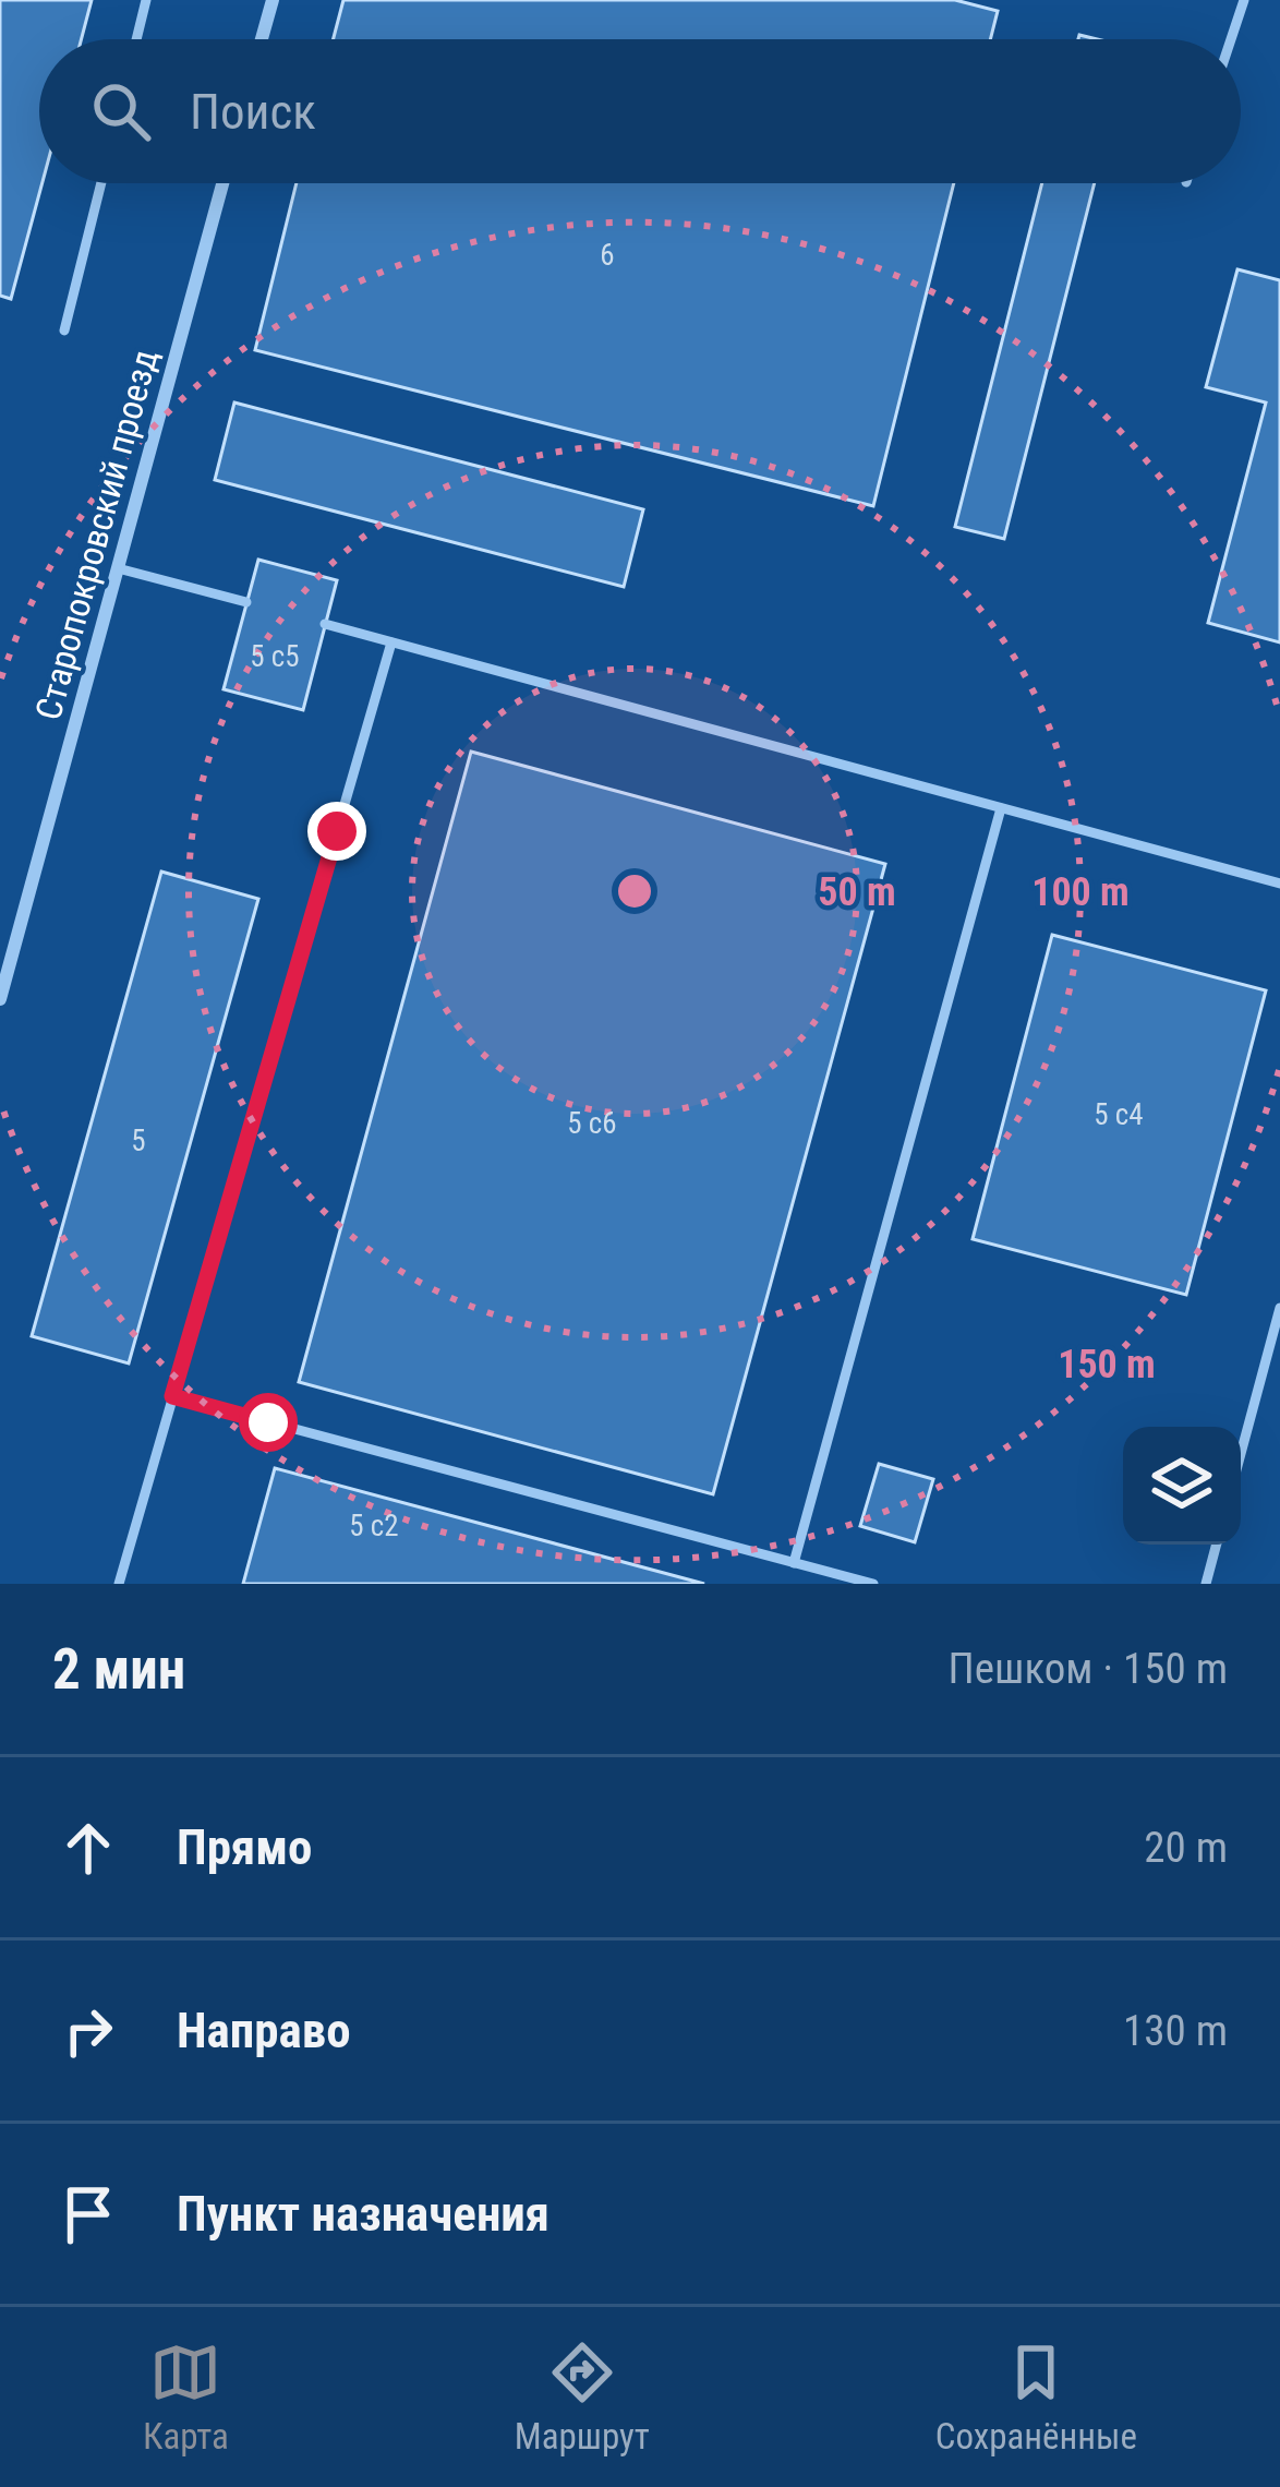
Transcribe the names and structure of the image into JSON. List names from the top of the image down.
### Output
{
  "streets": {
    "street": ["Старопокровский проезд"]
  },
  "house_numbers": [
    "6",
    "5 с5",
    "5 с4",
    "5 с6",
    "5",
    "5 с2"
  ],
  "page": {
    "search": "Поиск",
    "heading": ["2 мин", "Пешком · 150 m"],
    "list": [
      ["Прямо", "20 m"],
      ["Направо", "130 m"],
      "Пункт назначения"
    ],
    "nav": ["Карта", "Маршрут", "Сохранённые"]
  },
  "rings": ["50 m", "100 m", "150 m"]
}
